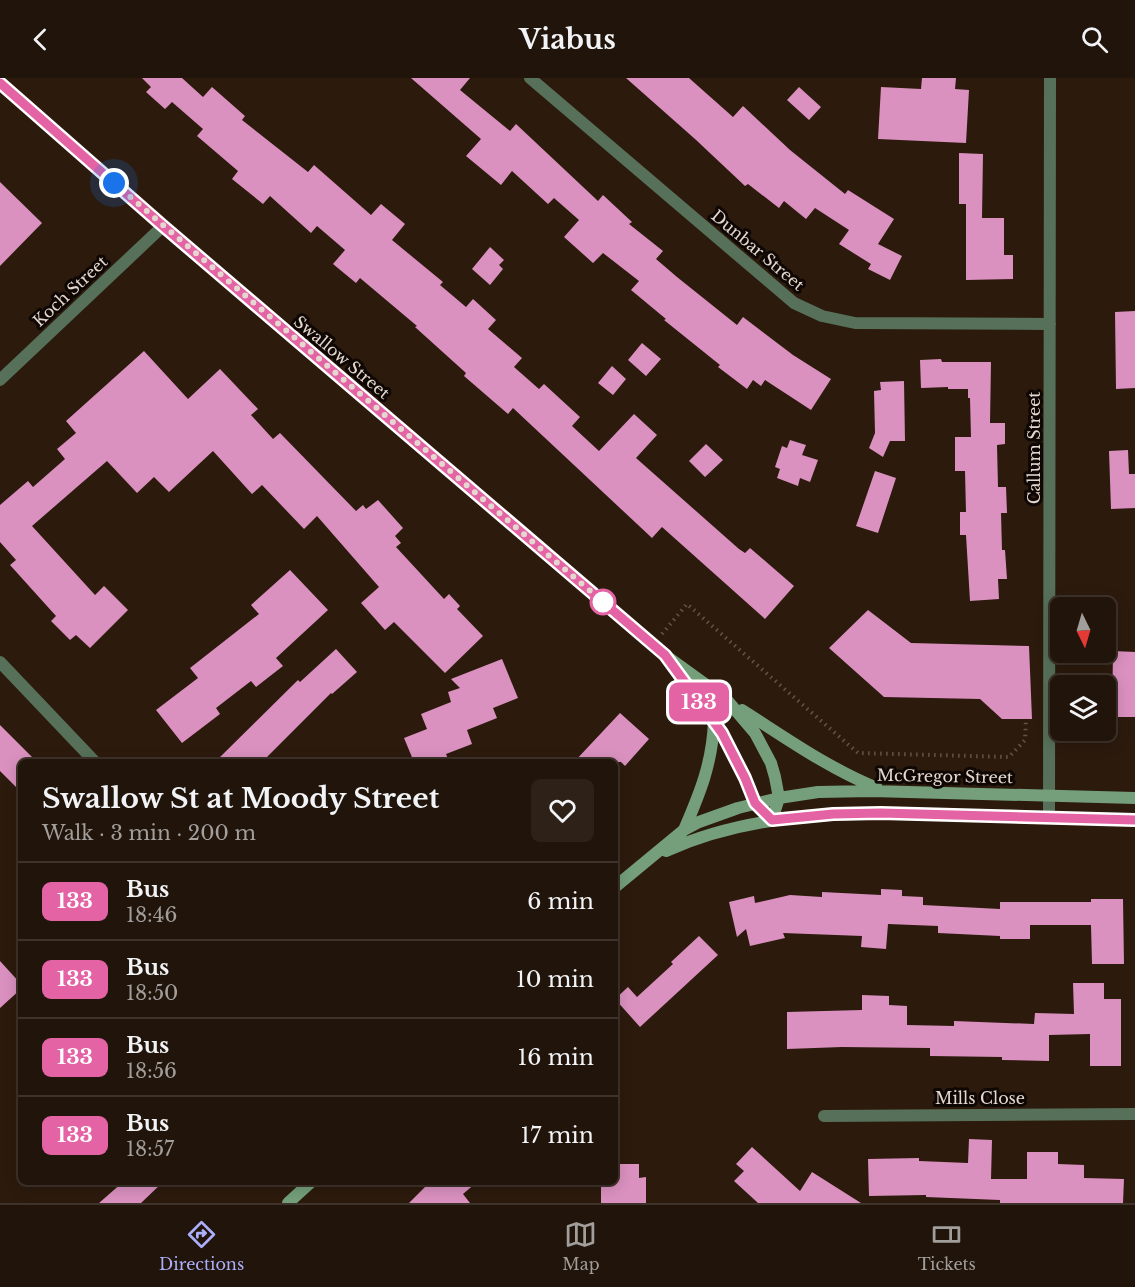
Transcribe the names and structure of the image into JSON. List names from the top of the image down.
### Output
{
  "streets": {
    "street": [
      "Dunbar Street",
      "Koch Street",
      "Swallow Street",
      "Callum Street",
      "McGregor Street",
      "Mills Close"
    ]
  },
  "crossings": [
    ["Dunbar Street", "Callum Street"],
    ["Koch Street", "Swallow Street"],
    ["Swallow Street", "McGregor Street"],
    ["Callum Street", "McGregor Street"]
  ],
  "lines": ["bus line 133"],
  "north": "bottom",
  "page": {
    "header": "Viabus",
    "on_map": "133",
    "heading": ["Swallow St at Moody Street", "Walk · 3 min · 200 m"],
    "list": [
      {
        "mark": "133",
        "name": "Bus",
        "note": "18:46",
        "value": "6 min"
      },
      {
        "mark": "133",
        "name": "Bus",
        "note": "18:50",
        "value": "10 min"
      },
      {
        "mark": "133",
        "name": "Bus",
        "note": "18:56",
        "value": "16 min"
      },
      {
        "mark": "133",
        "name": "Bus",
        "note": "18:57",
        "value": "17 min"
      }
    ],
    "tabs": ["Directions", "Map", "Tickets"]
  }
}
